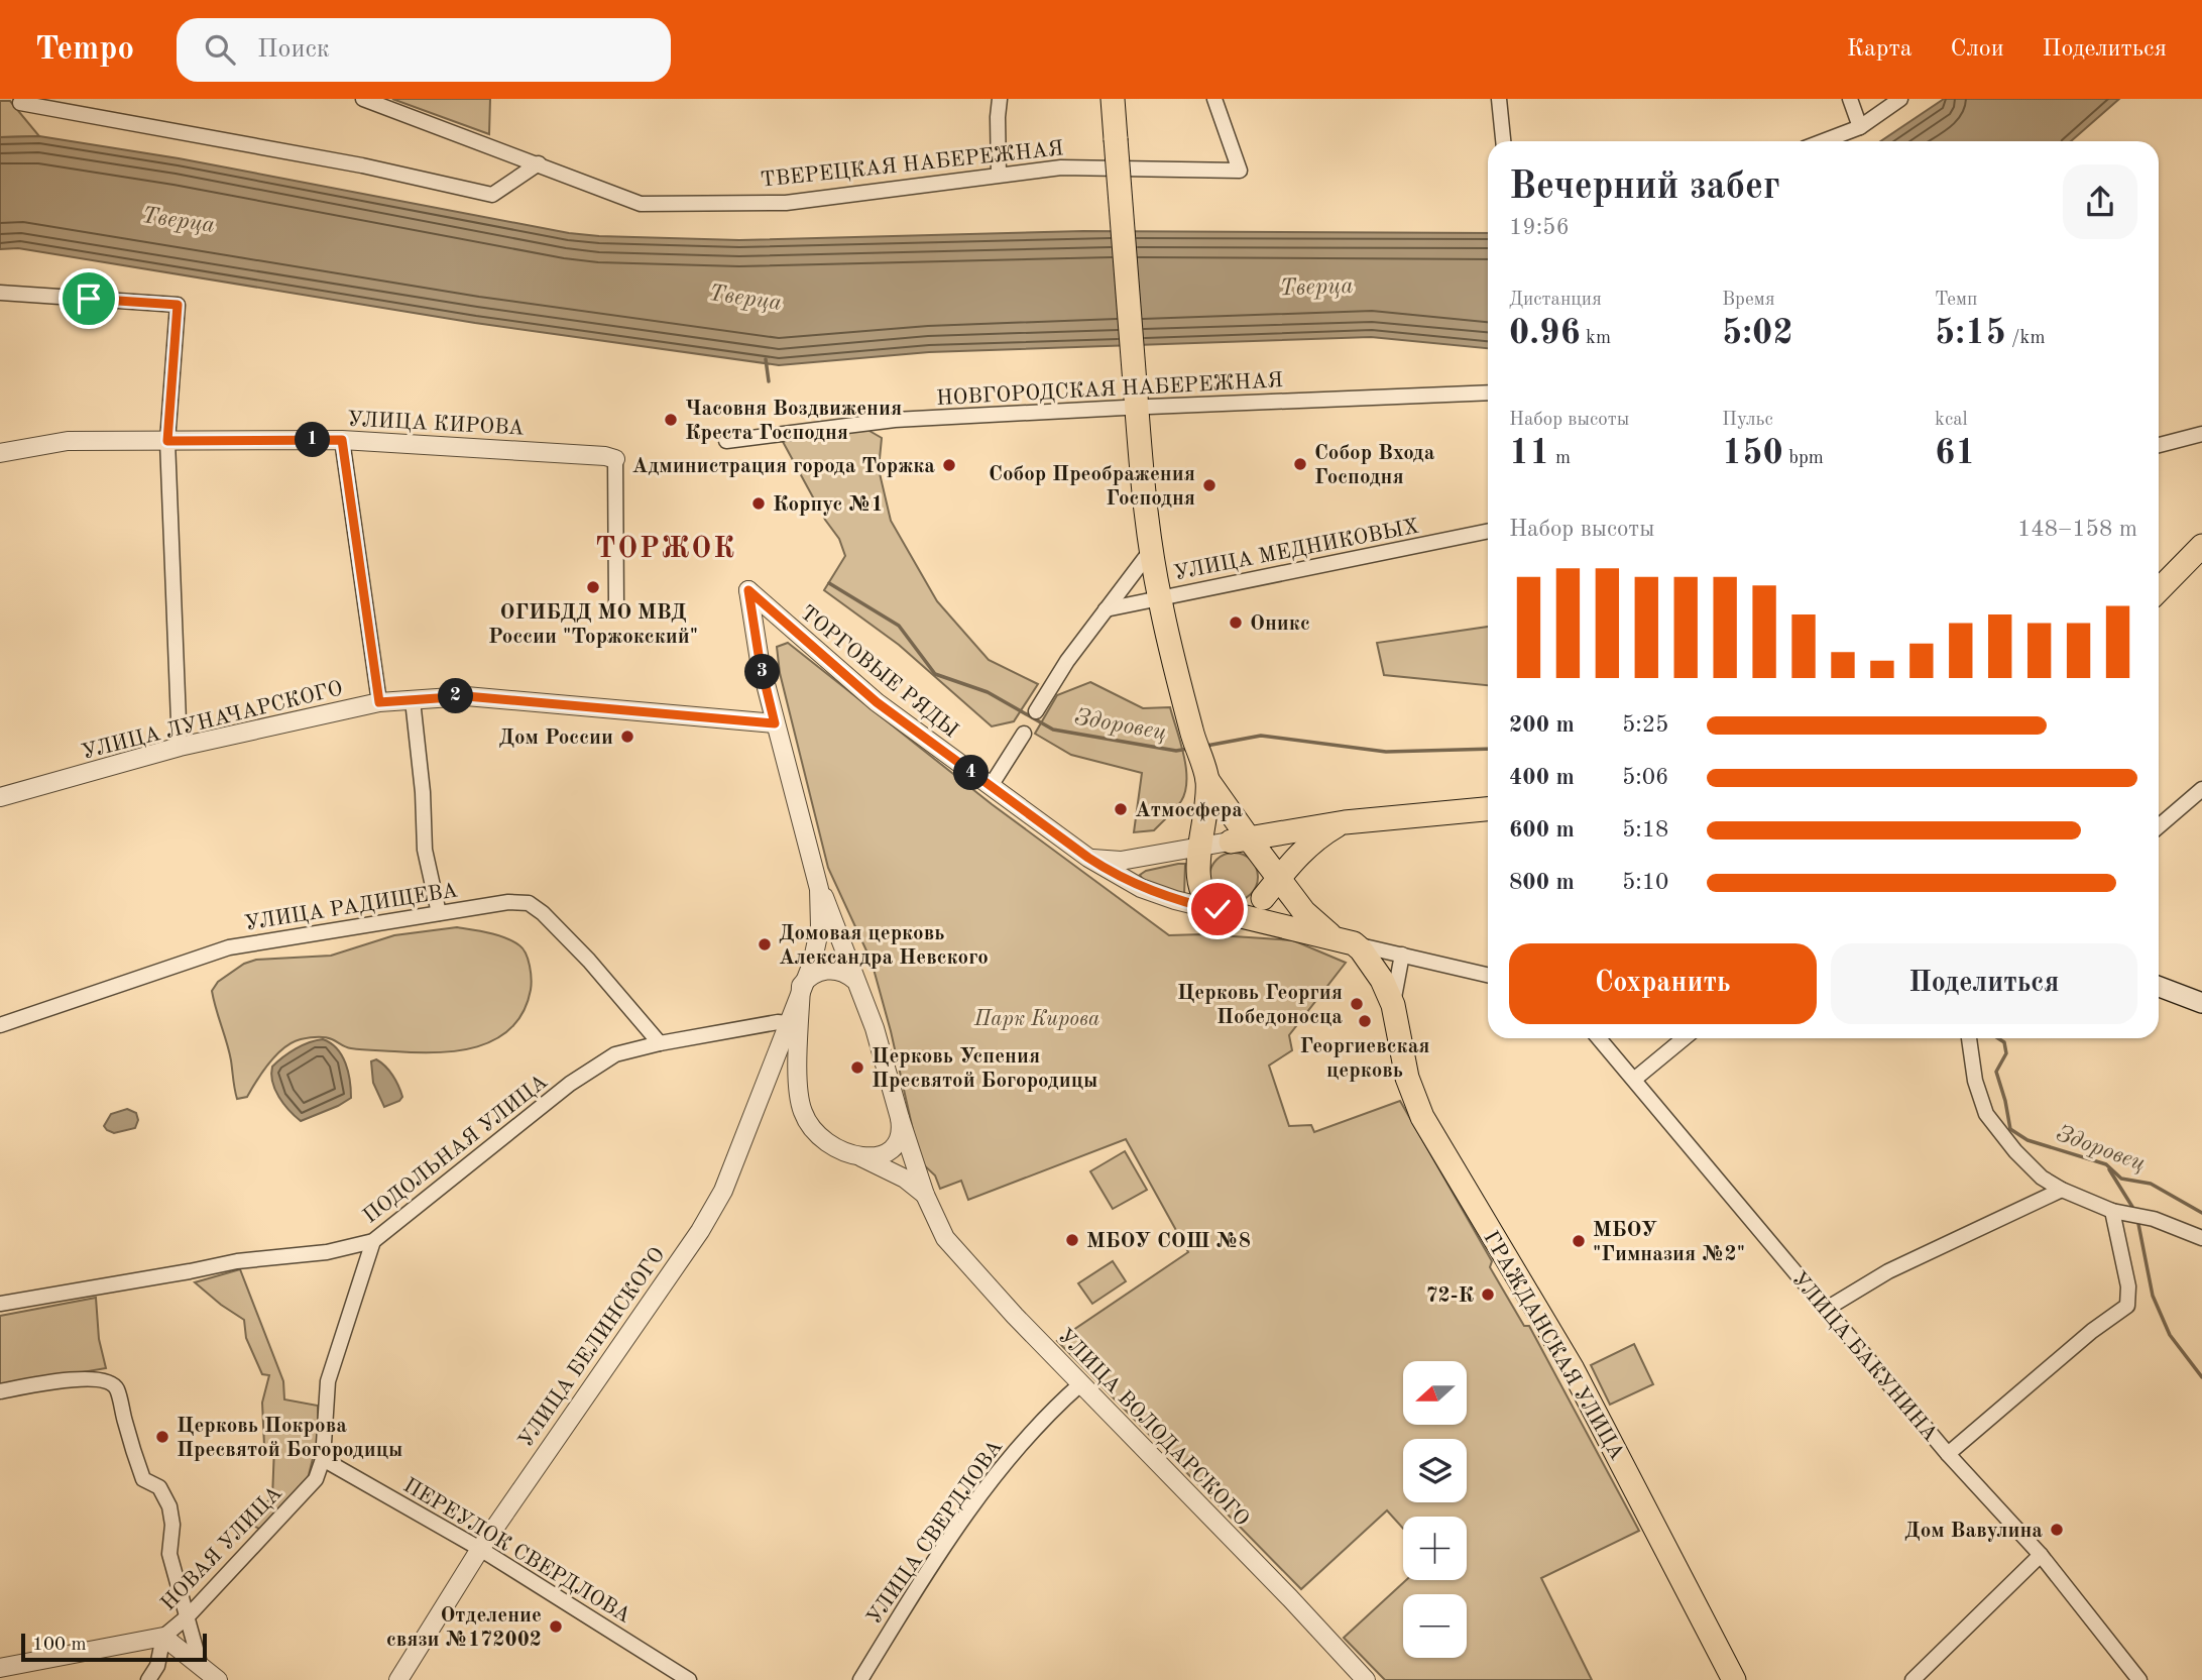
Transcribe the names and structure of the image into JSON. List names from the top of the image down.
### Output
{
  "streets": {
    "main road": ["ГРАЖДАНСКАЯ УЛИЦА"],
    "street": [
      "ТВЕРЕЦКАЯ НАБЕРЕЖНАЯ",
      "НОВГОРОДСКАЯ НАБЕРЕЖНАЯ",
      "УЛИЦА КИРОВА",
      "УЛИЦА МЕДНИКОВЫХ",
      "ТОРГОВЫЕ РЯДЫ",
      "УЛИЦА ЛУНАЧАРСКОГО",
      "УЛИЦА РАДИЩЕВА",
      "ПОДОЛЬНАЯ УЛИЦА",
      "УЛИЦА БЕЛИНСКОГО",
      "УЛИЦА БАКУНИНА",
      "УЛИЦА ВОЛОДАРСКОГО",
      "УЛИЦА СВЕРДЛОВА",
      "НОВАЯ УЛИЦА",
      "ПЕРЕУЛОК СВЕРДЛОВА"
    ]
  },
  "crossings": [
    ["ТОРГОВЫЕ РЯДЫ", "УЛИЦА ЛУНАЧАРСКОГО"],
    ["ТОРГОВЫЕ РЯДЫ", "ГРАЖДАНСКАЯ УЛИЦА"],
    ["УЛИЦА РАДИЩЕВА", "ПОДОЛЬНАЯ УЛИЦА"],
    ["ПОДОЛЬНАЯ УЛИЦА", "УЛИЦА БЕЛИНСКОГО"],
    ["ПОДОЛЬНАЯ УЛИЦА", "УЛИЦА ВОЛОДАРСКОГО"],
    ["ПОДОЛЬНАЯ УЛИЦА", "НОВАЯ УЛИЦА"],
    ["УЛИЦА БЕЛИНСКОГО", "УЛИЦА ВОЛОДАРСКОГО"],
    ["УЛИЦА БЕЛИНСКОГО", "ПЕРЕУЛОК СВЕРДЛОВА"],
    ["УЛИЦА ВОЛОДАРСКОГО", "УЛИЦА СВЕРДЛОВА"],
    ["НОВАЯ УЛИЦА", "ПЕРЕУЛОК СВЕРДЛОВА"]
  ],
  "districts": ["ТОРЖОК"],
  "water": ["Тверца", "Здоровец"],
  "parks": ["Парк Кирова"],
  "places": [
    "Часовня Воздвижения Креста Господня",
    "Собор Входа Господня",
    "Администрация города Торжка",
    "Собор Преображения Господня",
    "Корпус №1",
    "ОГИБДД МО МВД России \"Торжокский\"",
    "Оникс",
    "Дом России",
    "Атмосфера",
    "Домовая церковь Александра Невского",
    "Церковь Георгия Победоносца",
    "Георгиевская церковь",
    "Церковь Успения Пресвятой Богородицы",
    "МБОУ СОШ №8",
    "МБОУ \"Гимназия №2\"",
    "72-К",
    "Церковь Покрова Пресвятой Богородицы",
    "Дом Вавулина",
    "Отделение связи №172002"
  ],
  "scale_bar": "100 m",
  "north": "left",
  "page": {
    "header": "Tempo",
    "search": "Поиск",
    "nav": ["Карта", "Слои", "Поделиться"],
    "heading": ["Вечерний забег", "19:56"],
    "stats": [
      ["Дистанция", "0.96 km"],
      ["Время", "5:02"],
      ["Темп", "5:15 /km"],
      ["Набор высоты", "11 m"],
      ["Пульс", "150 bpm"],
      ["kcal", "61"]
    ],
    "pins": [
      "1",
      "3",
      "2",
      "4"
    ],
    "chart": ["Набор высоты", "148–158 m"],
    "list": [
      {
        "name": "200 m",
        "note": "5:25"
      },
      {
        "name": "400 m",
        "note": "5:06"
      },
      {
        "name": "600 m",
        "note": "5:18"
      },
      {
        "name": "800 m",
        "note": "5:10"
      }
    ],
    "buttons": ["Сохранить", "Поделиться"],
    "map_buttons": ["+", "−"],
    "scale": "100 m"
  }
}
